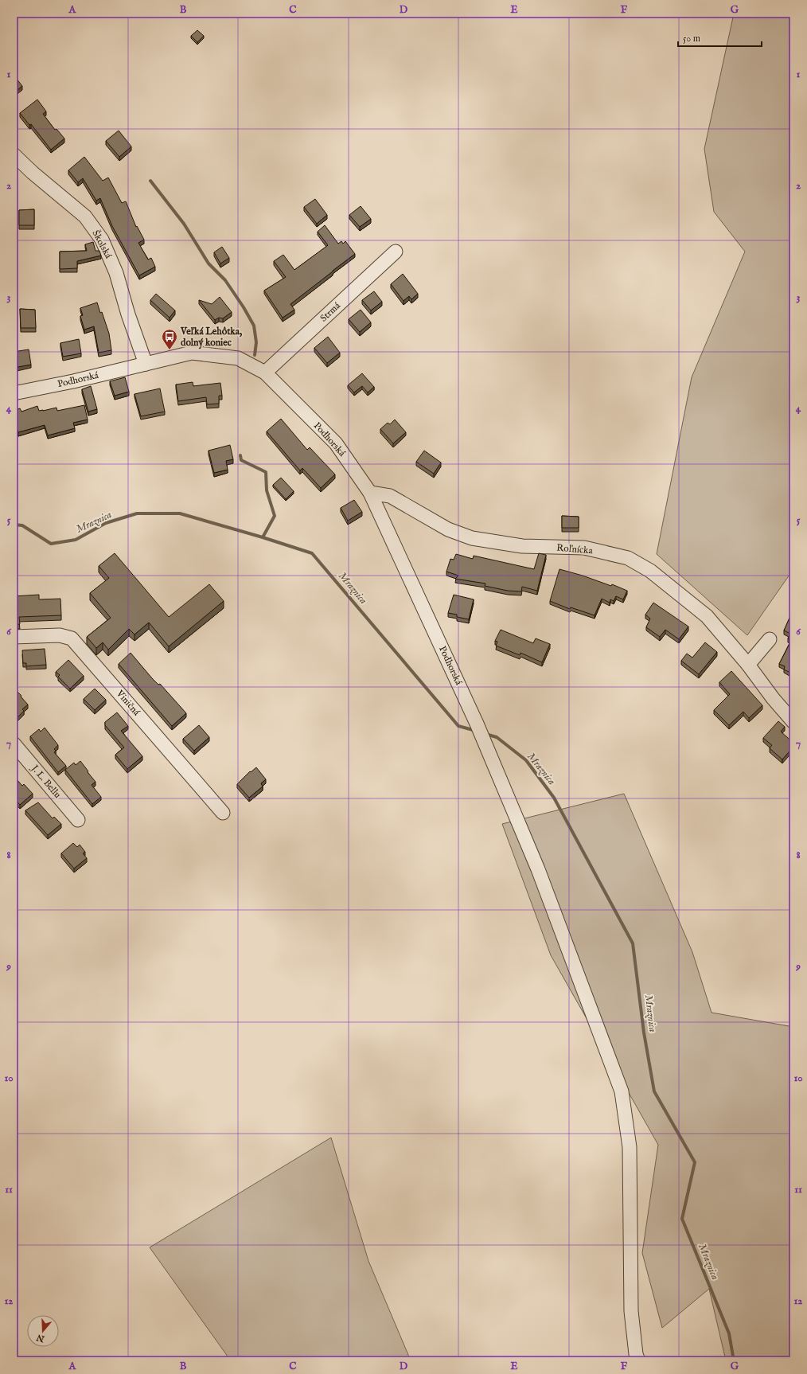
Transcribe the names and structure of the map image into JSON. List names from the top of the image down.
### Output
{
  "streets": {
    "street": [
      "Školská",
      "Strmá",
      "Podhorská",
      "Roľnícka",
      "Viničná",
      "J. L. Bellu"
    ]
  },
  "crossings": [
    ["Školská", "Podhorská"],
    ["Strmá", "Podhorská"],
    ["Podhorská", "Roľnícka"]
  ],
  "water": ["Mraznica"],
  "places": {
    "bus stop": ["Veľká Lehôtka, dolný koniec"]
  },
  "scale_bar": "50 m",
  "north": "bottom",
  "grid": {
    "columns": [
      "A",
      "B",
      "C",
      "D",
      "E",
      "F",
      "G"
    ],
    "rows": [
      "1",
      "2",
      "3",
      "4",
      "5",
      "6",
      "7",
      "8",
      "9",
      "10",
      "11",
      "12"
    ]
  }
}
